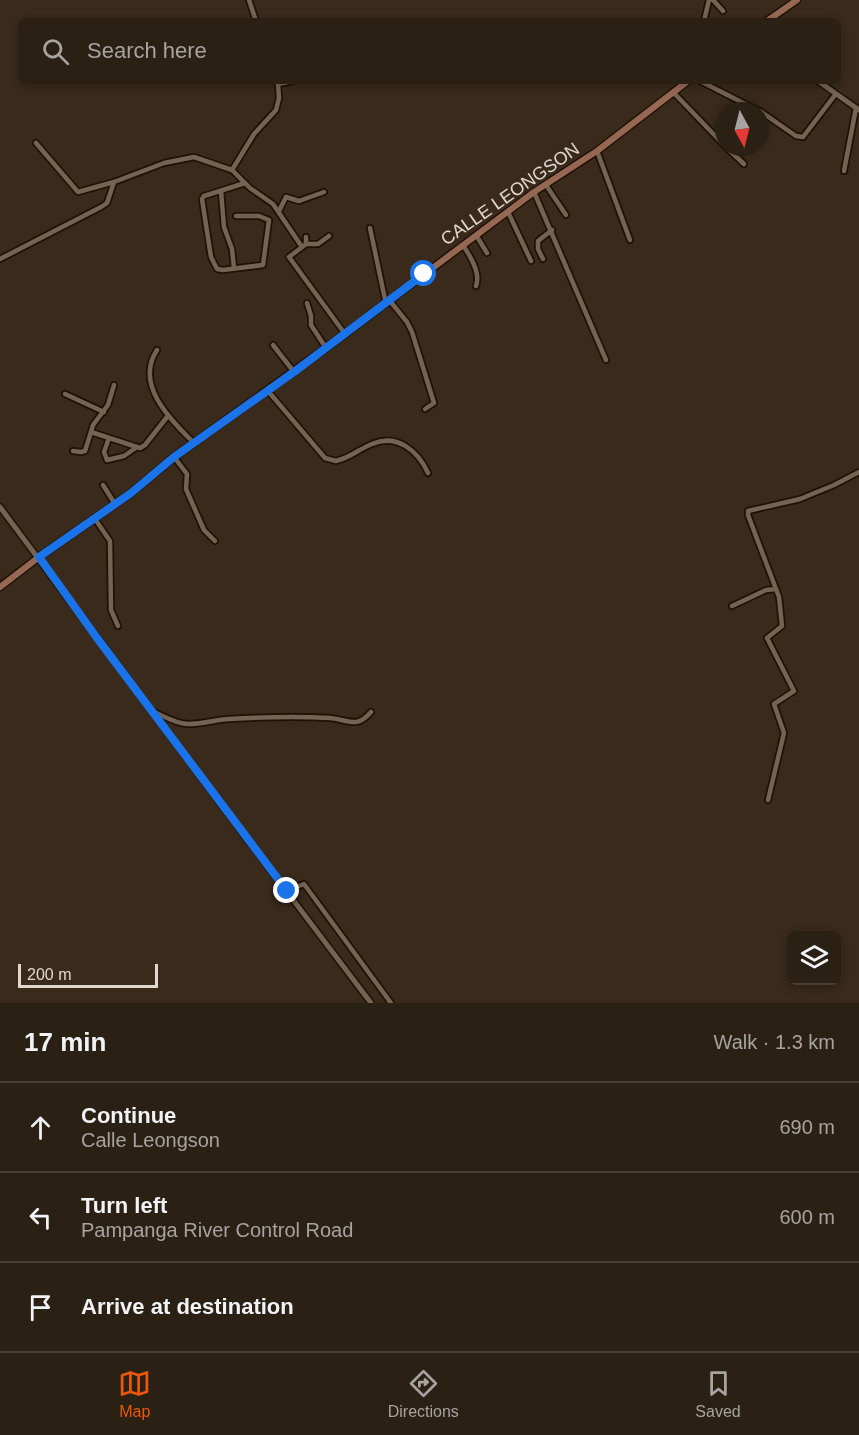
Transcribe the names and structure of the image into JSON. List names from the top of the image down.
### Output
{
  "streets": {
    "main road": ["CALLE LEONGSON"]
  },
  "scale_bar": "200 m",
  "north": "bottom",
  "page": {
    "search": "Search here",
    "scale": "200 m",
    "heading": ["17 min", "Walk · 1.3 km"],
    "list": [
      ["Continue", "Calle Leongson", "690 m"],
      ["Turn left", "Pampanga River Control Road", "600 m"],
      "Arrive at destination"
    ],
    "nav": ["Map", "Directions", "Saved"]
  }
}
